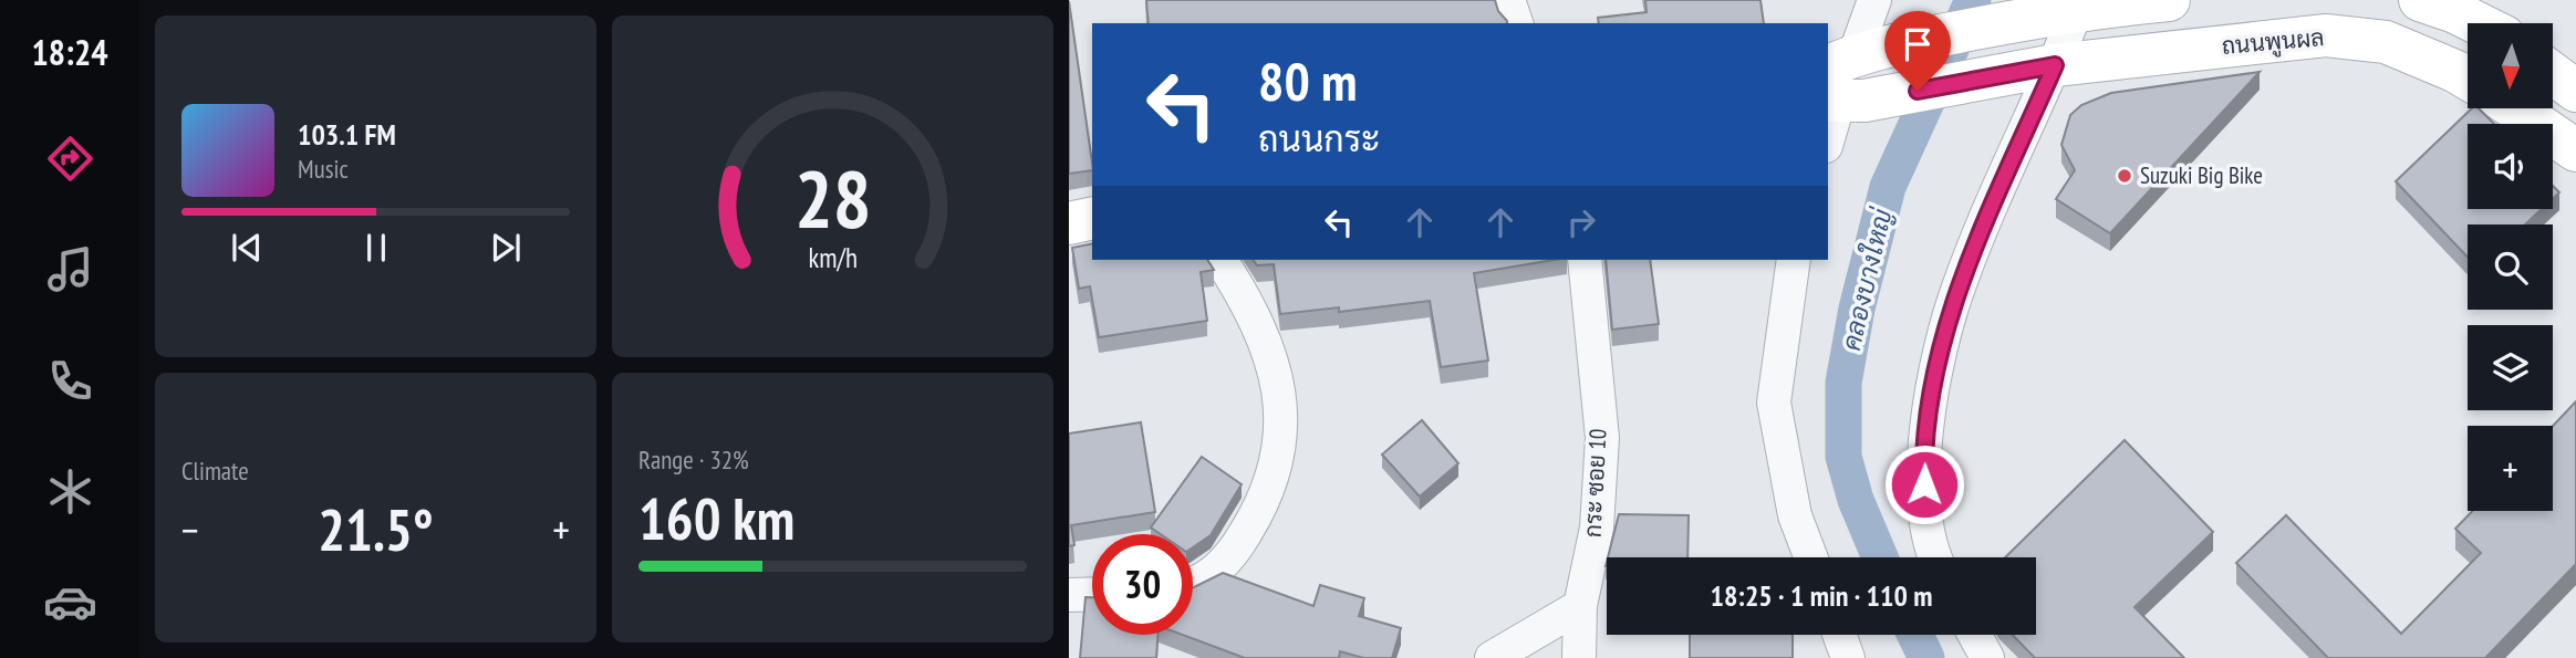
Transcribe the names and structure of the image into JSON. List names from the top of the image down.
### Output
{
  "streets": {
    "main road": ["ถนนพูนผล"],
    "street": ["กระ ซอย 10"]
  },
  "water": ["คลองบางใหญ่"],
  "places": ["Suzuki Big Bike"],
  "north": "bottom",
  "page": {
    "tabs": "18:24",
    "map_buttons": "+",
    "turn": ["80 m", "ถนนกระ"],
    "song": ["103.1 FM", "Music"],
    "tile": [
      "Climate",
      ["Range · 32%", "160 km"]
    ],
    "heat": ["−", "21.5°", "+"],
    "limit": "30",
    "trip": "18:25 · 1 min · 110 m",
    "gauge": ["28", "km/h"]
  }
}
